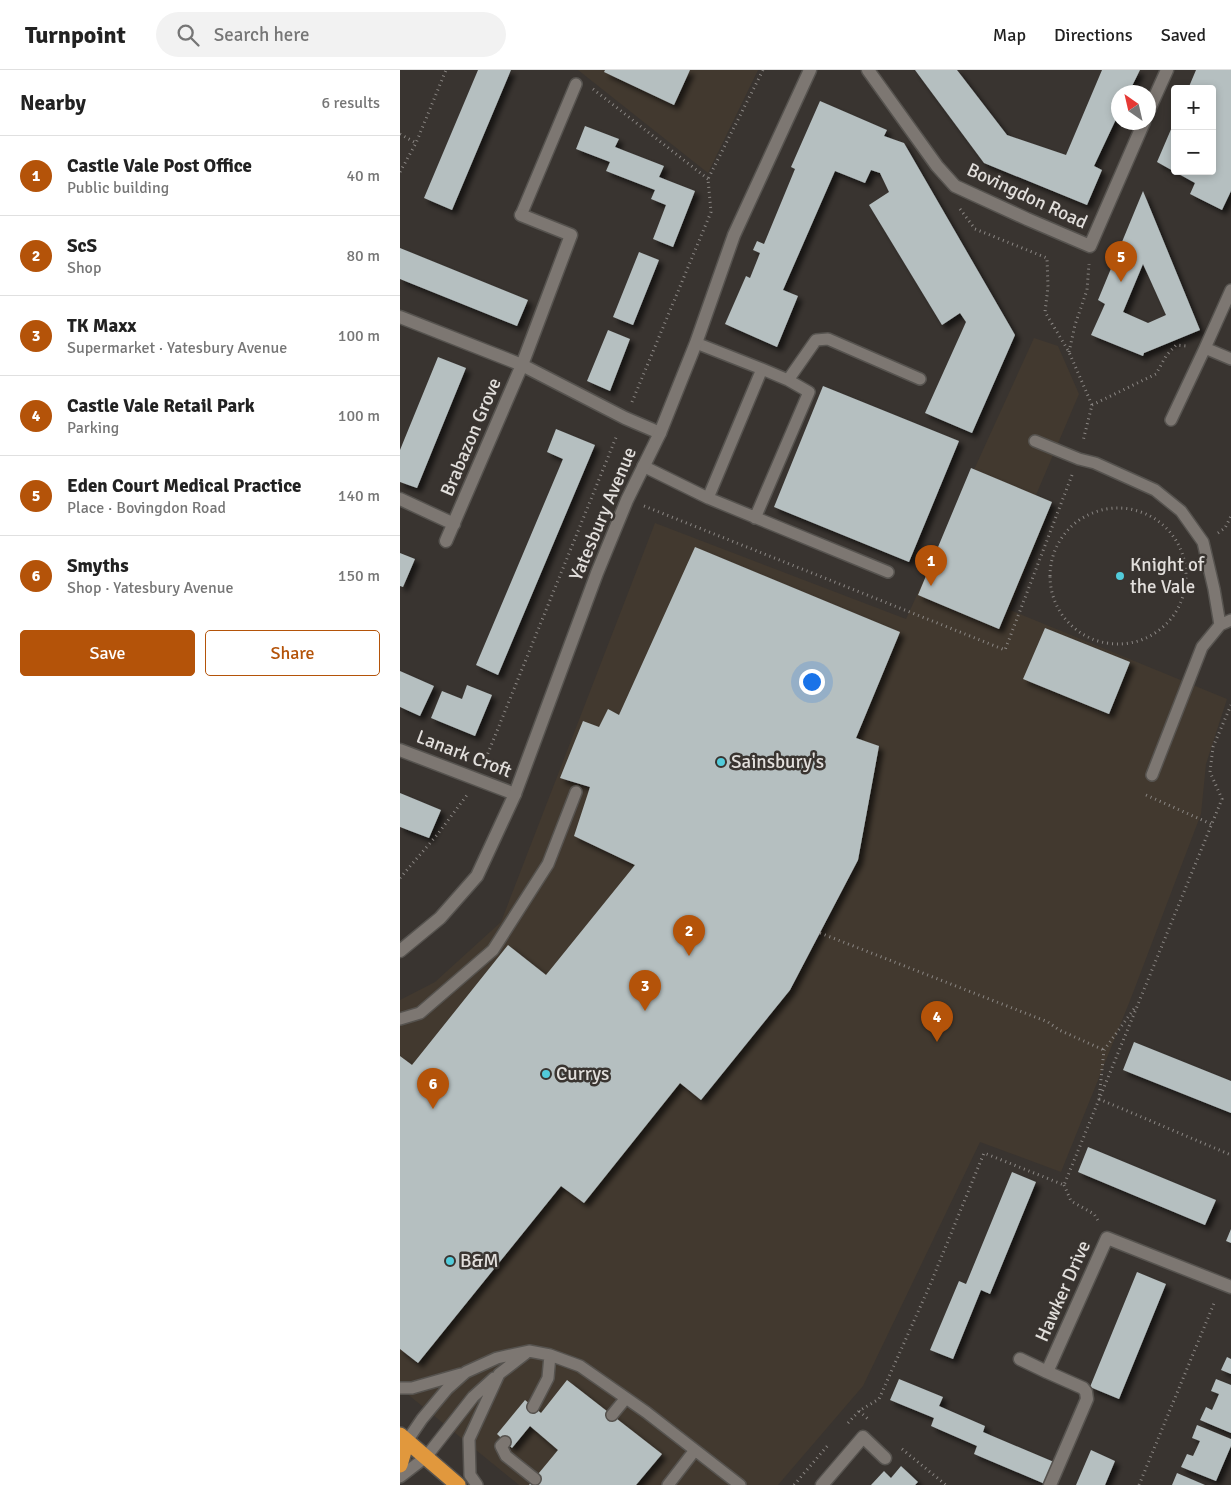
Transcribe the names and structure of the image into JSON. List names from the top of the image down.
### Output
{
  "streets": {
    "street": [
      "Bovingdon Road",
      "Brabazon Grove",
      "Yatesbury Avenue",
      "Lanark Croft",
      "Hawker Drive"
    ]
  },
  "crossings": [
    ["Brabazon Grove", "Yatesbury Avenue"],
    ["Yatesbury Avenue", "Lanark Croft"]
  ],
  "places": [
    "Knight of the Vale",
    "Sainsbury's",
    "Currys",
    "B&M"
  ],
  "north": "top left",
  "page": {
    "header": "Turnpoint",
    "search": "Search here",
    "nav": ["Map", "Directions", "Saved"],
    "heading": ["Nearby", "6 results"],
    "map_buttons": ["+", "−"],
    "list": [
      {
        "mark": "1",
        "name": "Castle Vale Post Office",
        "note": "Public building",
        "value": "40 m"
      },
      {
        "mark": "2",
        "name": "ScS",
        "note": "Shop",
        "value": "80 m"
      },
      {
        "mark": "3",
        "name": "TK Maxx",
        "note": "Supermarket · Yatesbury Avenue",
        "value": "100 m"
      },
      {
        "mark": "4",
        "name": "Castle Vale Retail Park",
        "note": "Parking",
        "value": "100 m"
      },
      {
        "mark": "5",
        "name": "Eden Court Medical Practice",
        "note": "Place · Bovingdon Road",
        "value": "140 m"
      },
      {
        "mark": "6",
        "name": "Smyths",
        "note": "Shop · Yatesbury Avenue",
        "value": "150 m"
      }
    ],
    "pins": [
      "5",
      "1",
      "2",
      "3",
      "4",
      "6"
    ],
    "buttons": ["Save", "Share"]
  }
}
